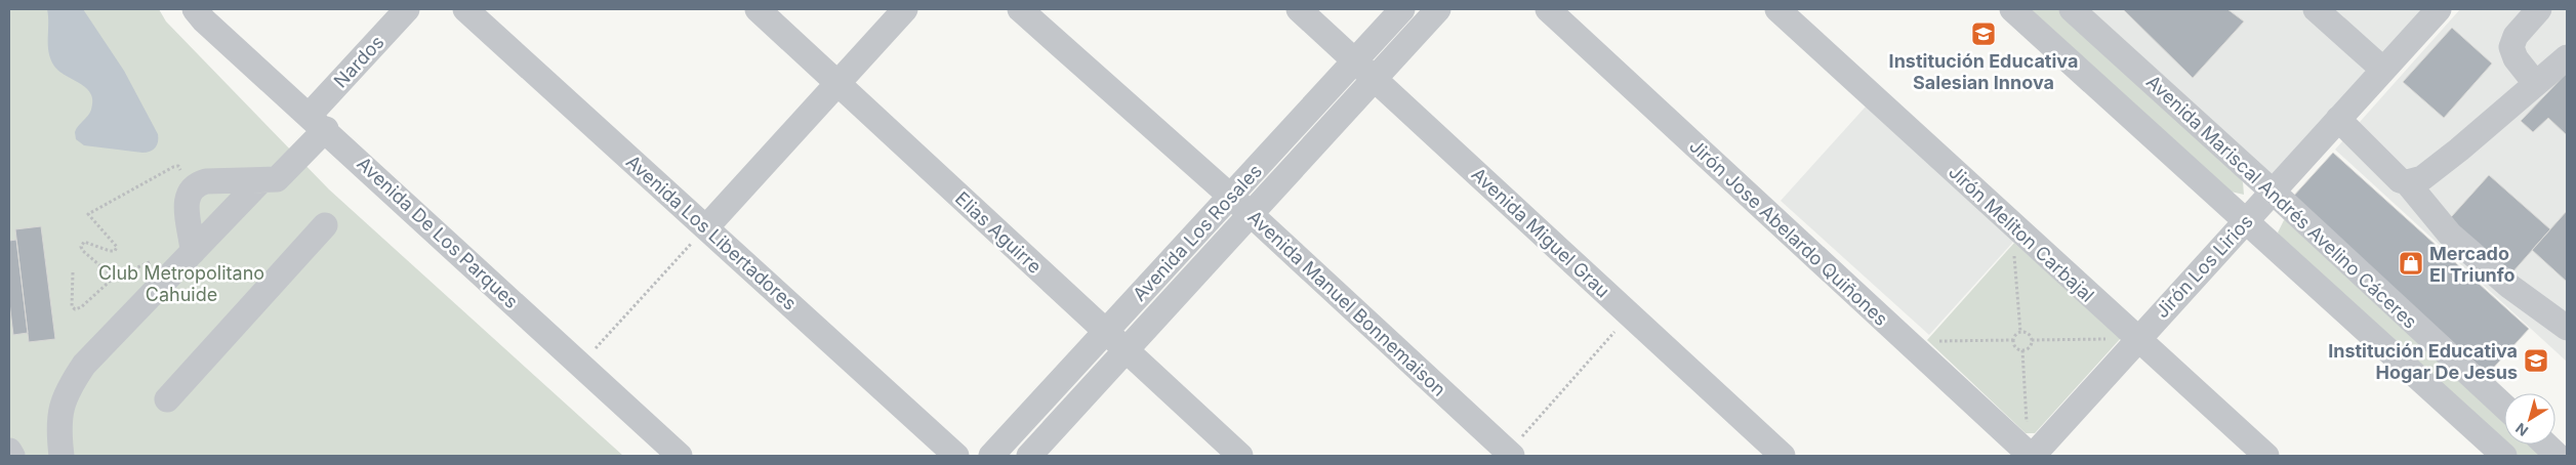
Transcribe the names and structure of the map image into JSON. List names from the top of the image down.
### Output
{
  "streets": {
    "street": [
      "Nardos",
      "Avenida Mariscal Andrés Avelino Cáceres",
      "Avenida De Los Parques",
      "Avenida Los Libertadores",
      "Elias Aguirre",
      "Avenida Los Rosales",
      "Avenida Miguel Grau",
      "Jirón Jose Abelardo Quiñones",
      "Jirón Meliton Carbajal",
      "Jirón Los Lirios",
      "Avenida Manuel Bonnemaison"
    ]
  },
  "crossings": [
    ["Nardos", "Avenida De Los Parques"],
    ["Avenida Mariscal Andrés Avelino Cáceres", "Jirón Los Lirios"],
    ["Elias Aguirre", "Avenida Los Rosales"],
    ["Avenida Los Rosales", "Avenida Miguel Grau"],
    ["Avenida Los Rosales", "Avenida Manuel Bonnemaison"],
    ["Jirón Jose Abelardo Quiñones", "Jirón Los Lirios"],
    ["Jirón Meliton Carbajal", "Jirón Los Lirios"]
  ],
  "parks": ["Club Metropolitano Cahuide"],
  "places": {
    "school or university": ["Institución Educativa Salesian Innova", "Institución Educativa Hogar De Jesus"],
    "shop": ["Mercado El Triunfo"]
  },
  "north": "bottom left"
}
